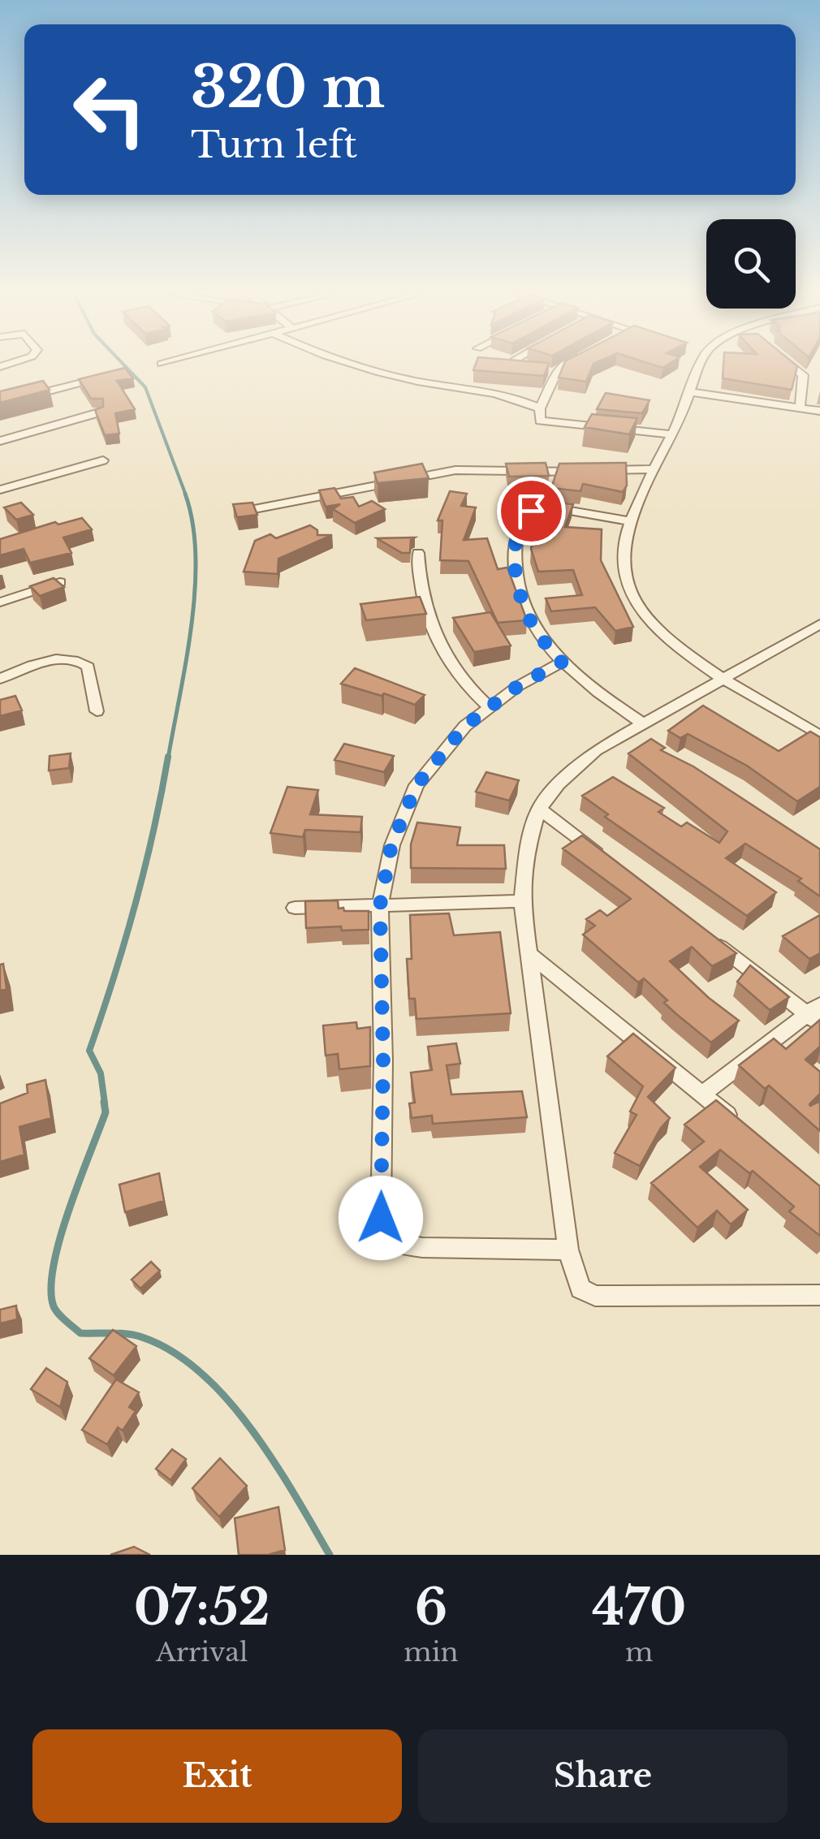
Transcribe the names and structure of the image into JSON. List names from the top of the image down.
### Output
{
  "page": {
    "turn": ["320 m", "Turn left"],
    "eta": [
      "07:52",
      "Arrival",
      "6",
      "min",
      "470",
      "m"
    ],
    "buttons": ["Exit", "Share"]
  }
}
